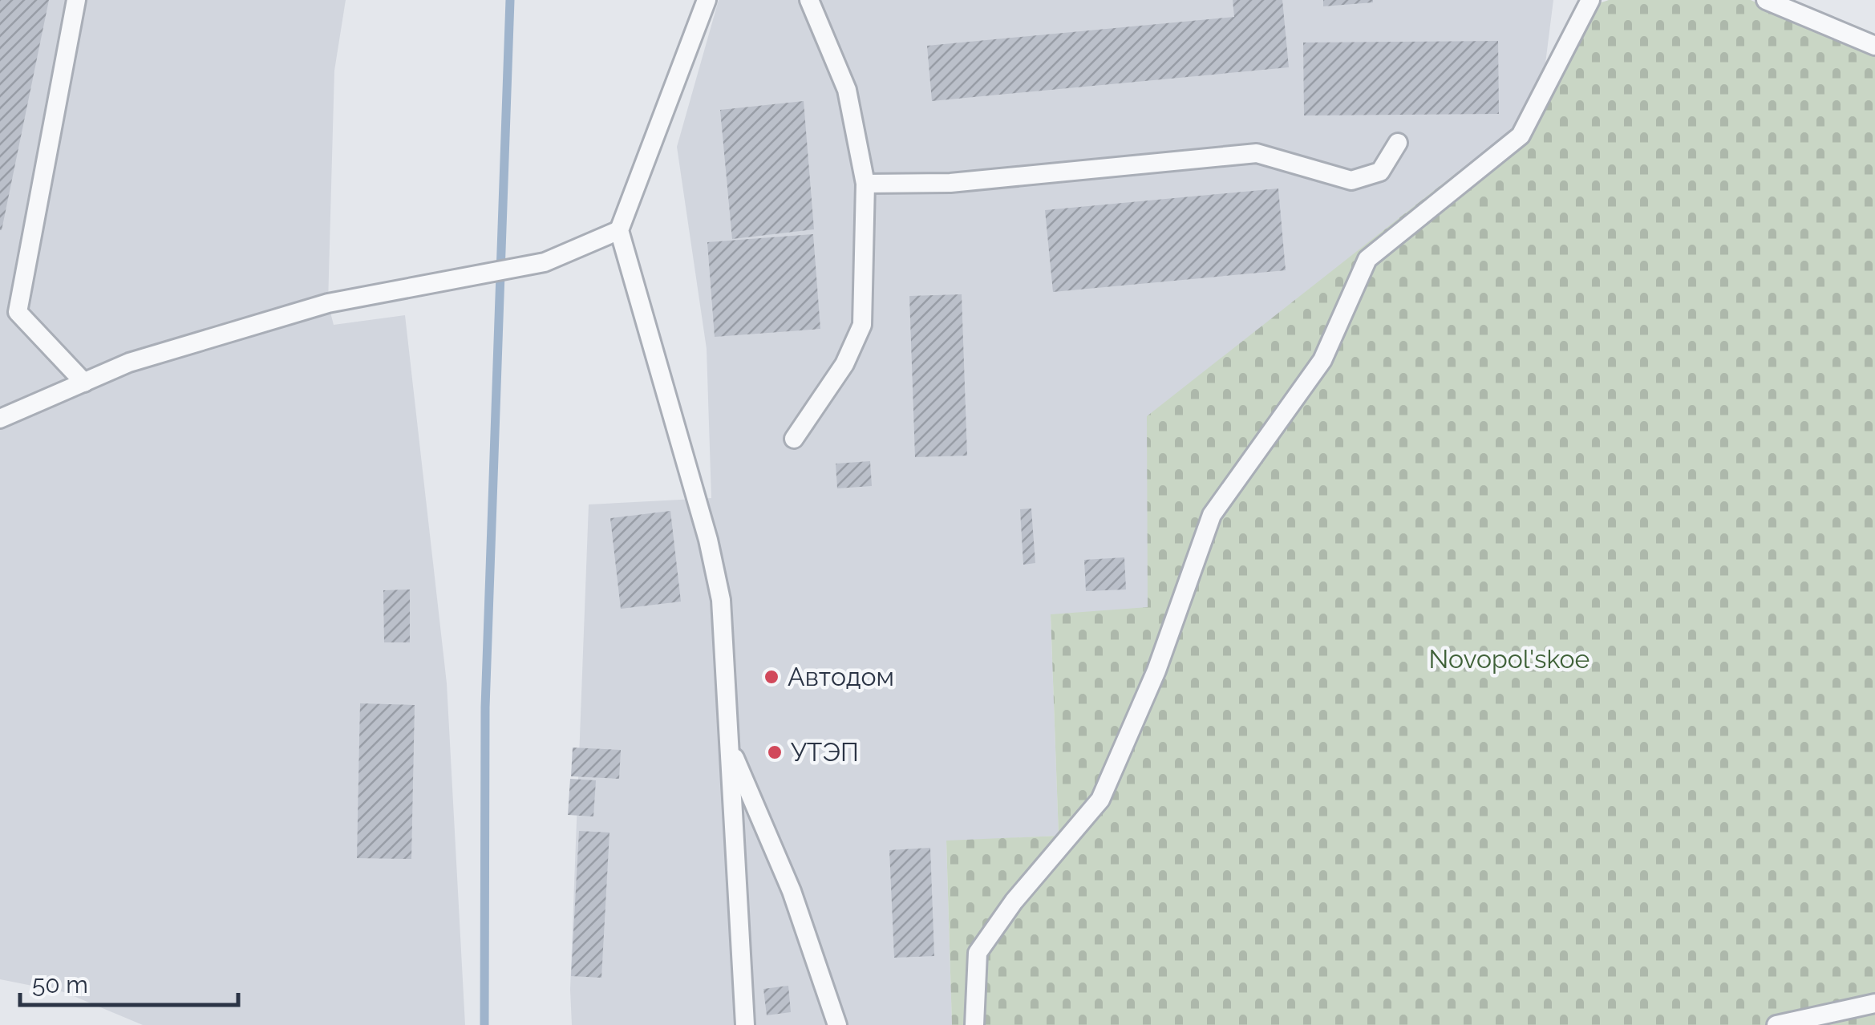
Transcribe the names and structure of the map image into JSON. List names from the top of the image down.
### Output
{
  "parks": ["Novopol'skoe"],
  "places": ["Автодом", "УТЭП"],
  "scale_bar": "50 m"
}
